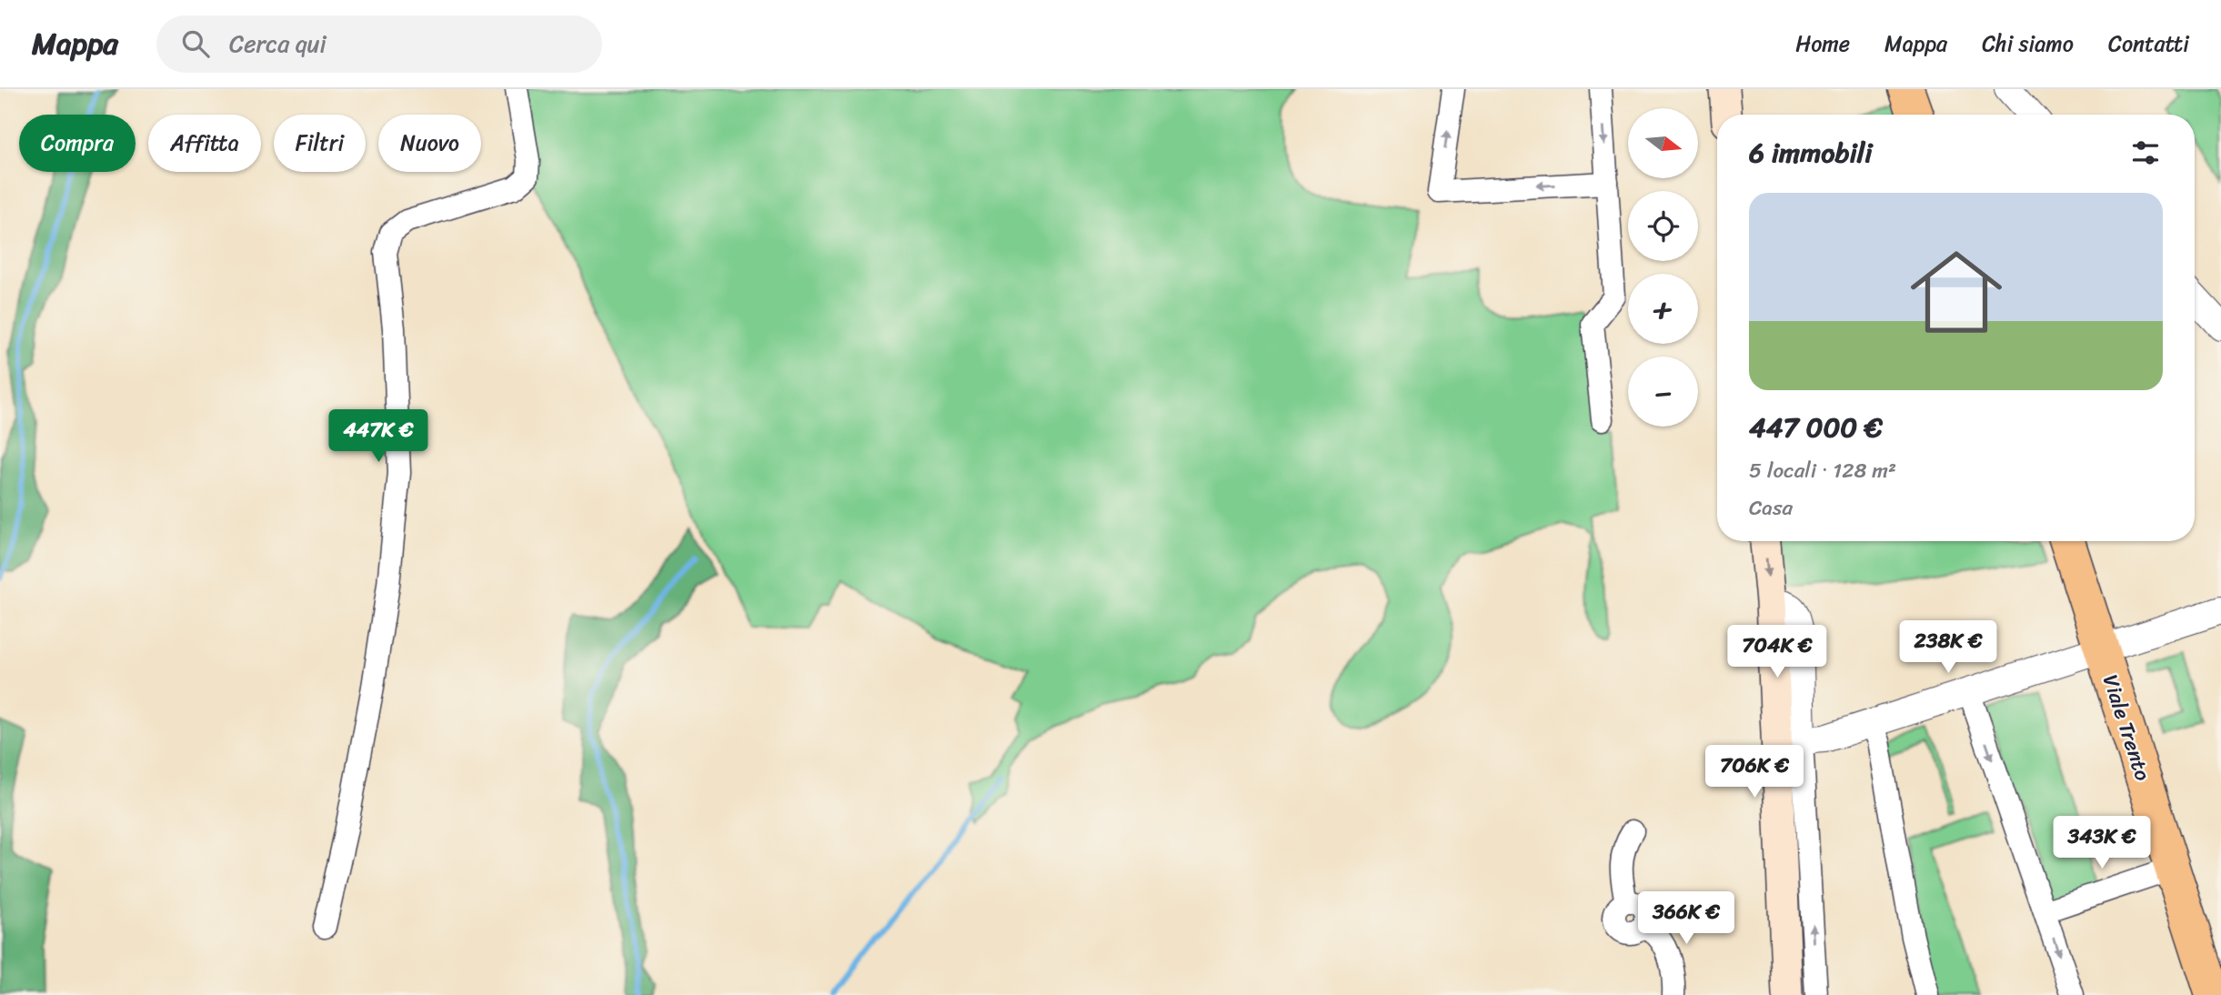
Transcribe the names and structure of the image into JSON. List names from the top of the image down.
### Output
{
  "streets": {
    "main road": ["Viale Trento"]
  },
  "north": "right",
  "page": {
    "header": "Mappa",
    "search": "Cerca qui",
    "nav": [
      "Home",
      "Mappa",
      "Chi siamo",
      "Contatti"
    ],
    "map_buttons": ["+", "−"],
    "chip": [
      "Compra",
      "Affitta",
      "Filtri",
      "Nuovo"
    ],
    "heading": "6 immobili",
    "list": [
      {
        "name": "447 000 €",
        "note": "5 locali · 128 m² · Casa"
      }
    ],
    "price": [
      "447K €",
      "238K €",
      "704K €",
      "706K €",
      "343K €",
      "366K €"
    ]
  }
}
